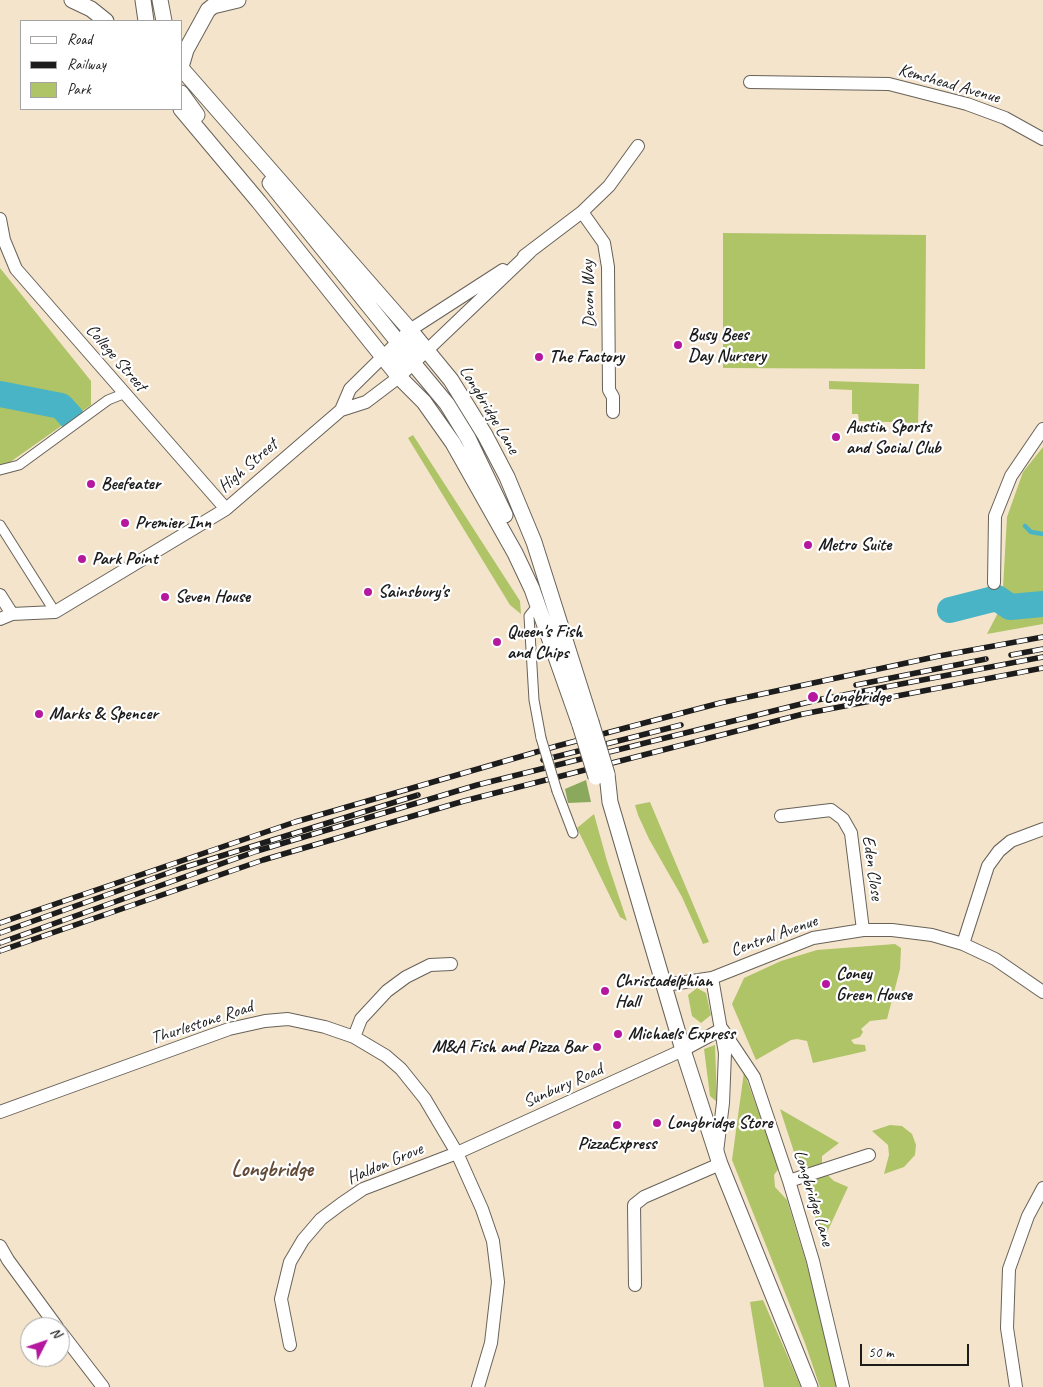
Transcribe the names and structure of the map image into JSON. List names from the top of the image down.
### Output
{
  "streets": {
    "street": [
      "Kemshead Avenue",
      "Devon Way",
      "College Street",
      "Longbridge Lane",
      "High Street",
      "Eden Close",
      "Central Avenue",
      "Thurlestone Road",
      "Sunbury Road",
      "Haldon Grove"
    ]
  },
  "crossings": [
    ["College Street", "High Street"],
    ["Longbridge Lane", "High Street"],
    ["Longbridge Lane", "Central Avenue"],
    ["Longbridge Lane", "Sunbury Road"],
    ["Eden Close", "Central Avenue"],
    ["Thurlestone Road", "Sunbury Road"],
    ["Thurlestone Road", "Haldon Grove"],
    ["Sunbury Road", "Haldon Grove"]
  ],
  "districts": ["Longbridge"],
  "places": [
    "Busy Bees Day Nursery",
    "The Factory",
    "Austin Sports and Social Club",
    "Beefeater",
    "Premier Inn",
    "Metro Suite",
    "Park Point",
    "Sainsbury's",
    "Seven House",
    "Queen's Fish and Chips",
    "Longbridge",
    "Marks & Spencer",
    "Coney Green House",
    "Christadelphian Hall",
    "Michaels Express",
    "M&A Fish and Pizza Bar",
    "Longbridge Store",
    "PizzaExpress"
  ],
  "legend": ["Road", "Railway", "Park"],
  "scale_bar": "50 m",
  "north": "top right"
}
